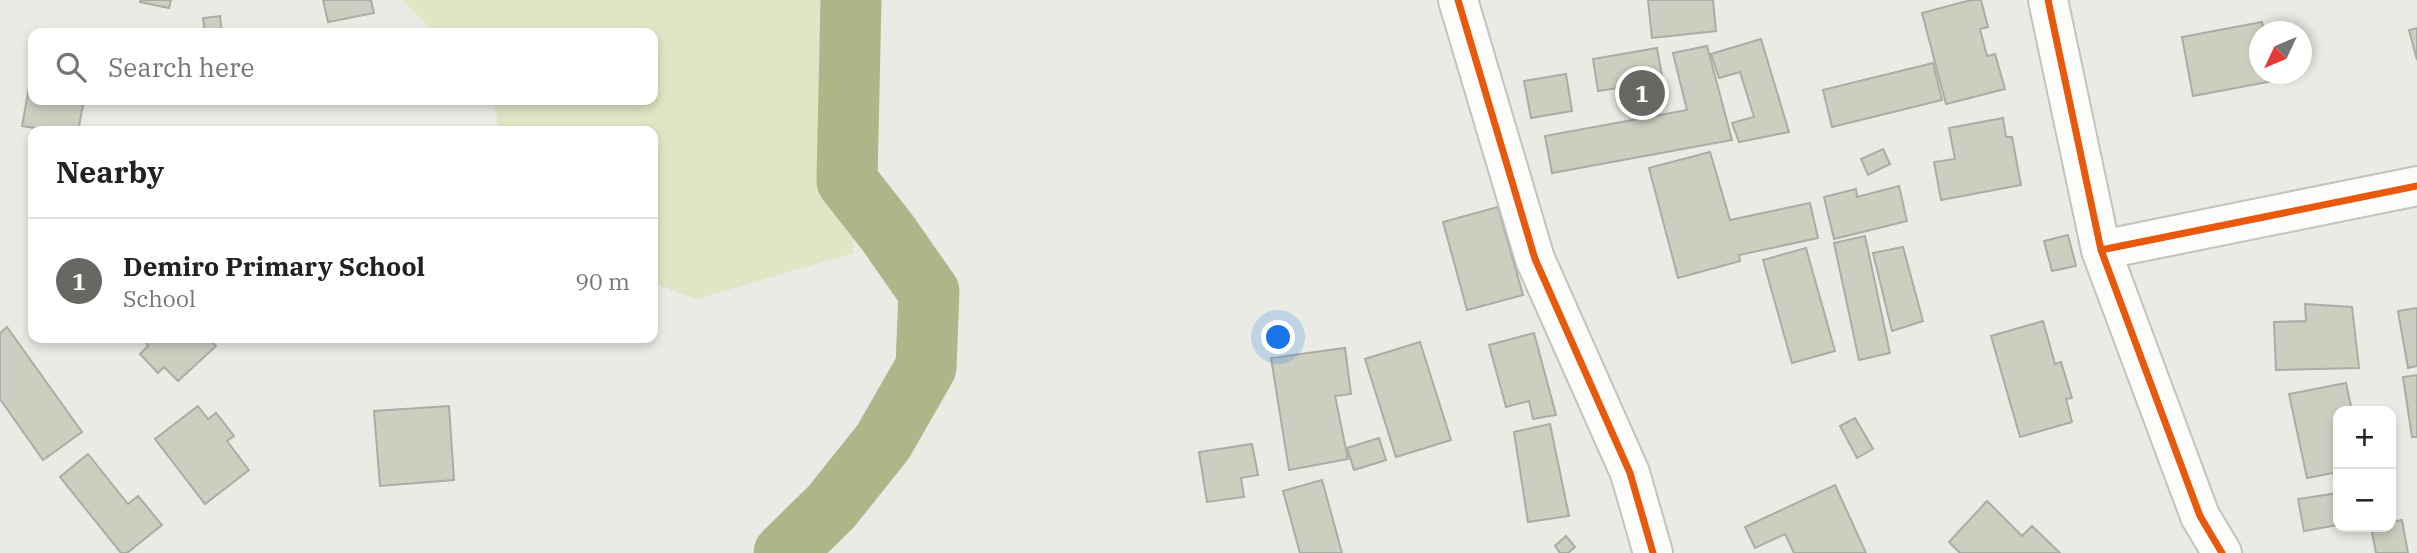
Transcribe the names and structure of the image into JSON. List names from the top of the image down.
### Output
{
  "north": "bottom left",
  "page": {
    "search": "Search here",
    "pins": "1",
    "heading": "Nearby",
    "list": [
      {
        "mark": "1",
        "name": "Demiro Primary School",
        "note": "School",
        "value": "90 m"
      }
    ],
    "map_buttons": ["+", "−"]
  }
}
